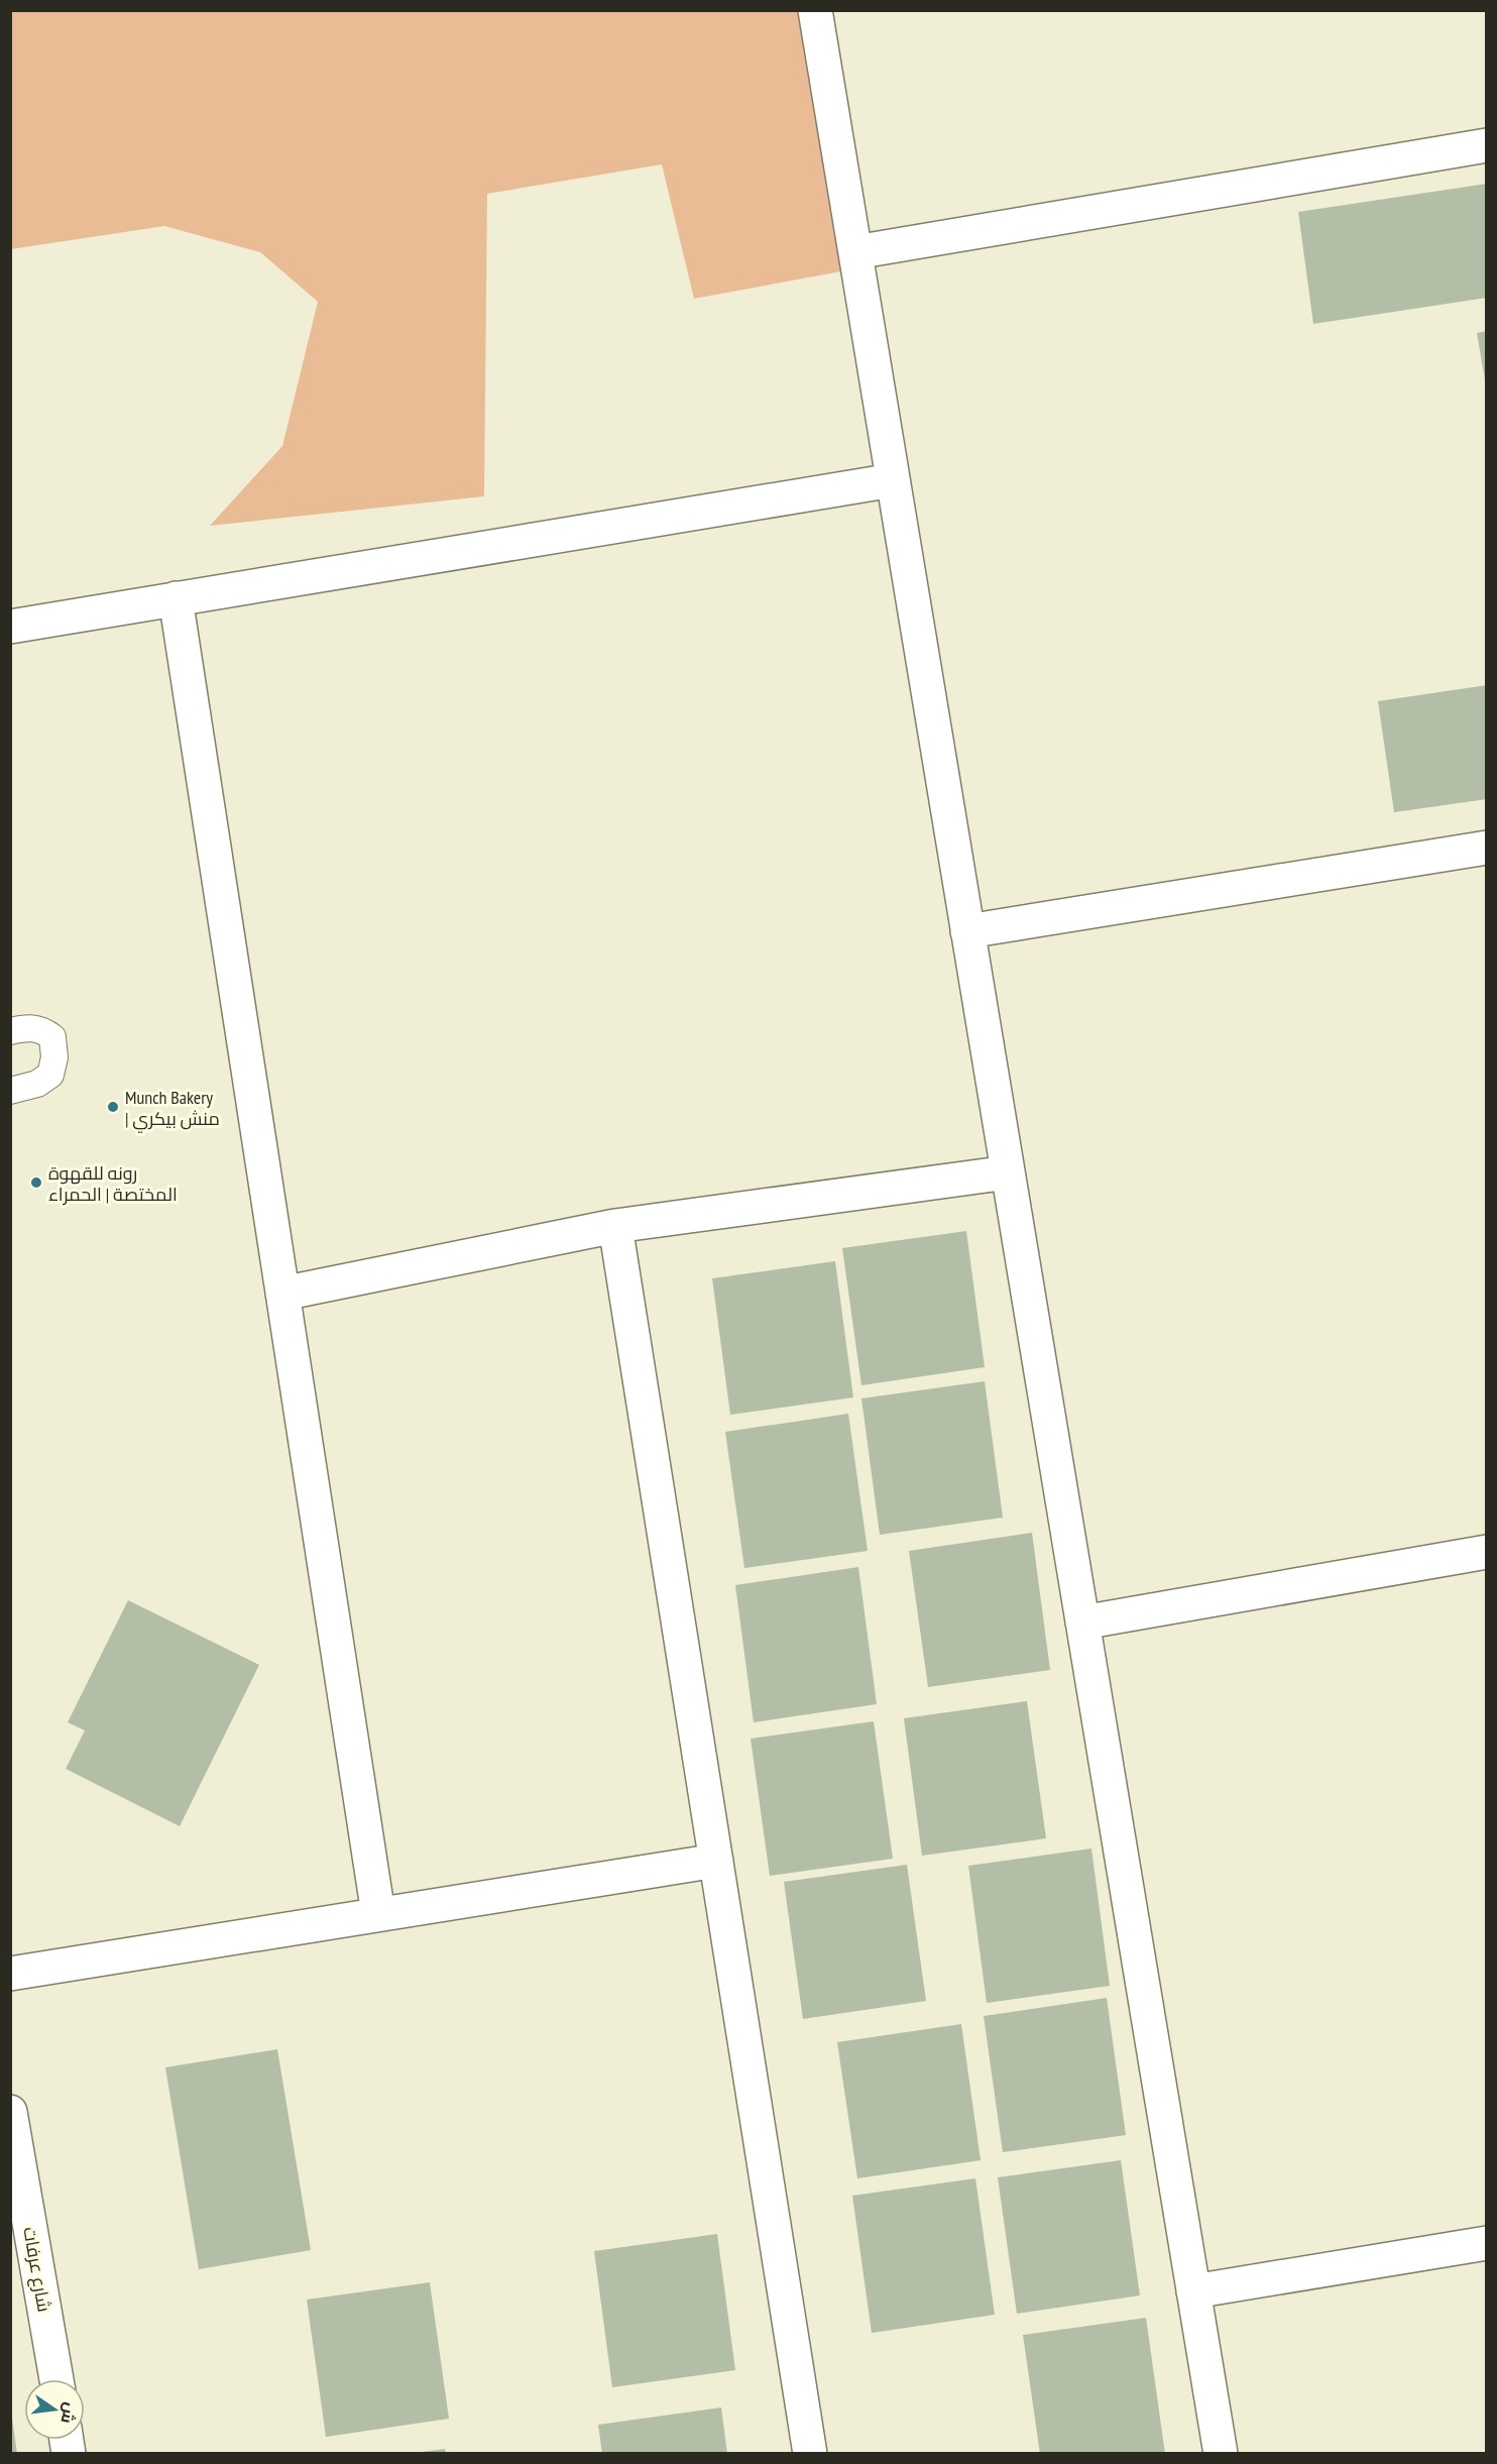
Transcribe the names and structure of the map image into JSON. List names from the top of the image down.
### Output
{
  "streets": {
    "street": ["شارع عرفات"]
  },
  "places": ["Munch Bakery | منش بيكري", "رونه للقهوة المختصة | الحمراء"],
  "north": "right"
}
